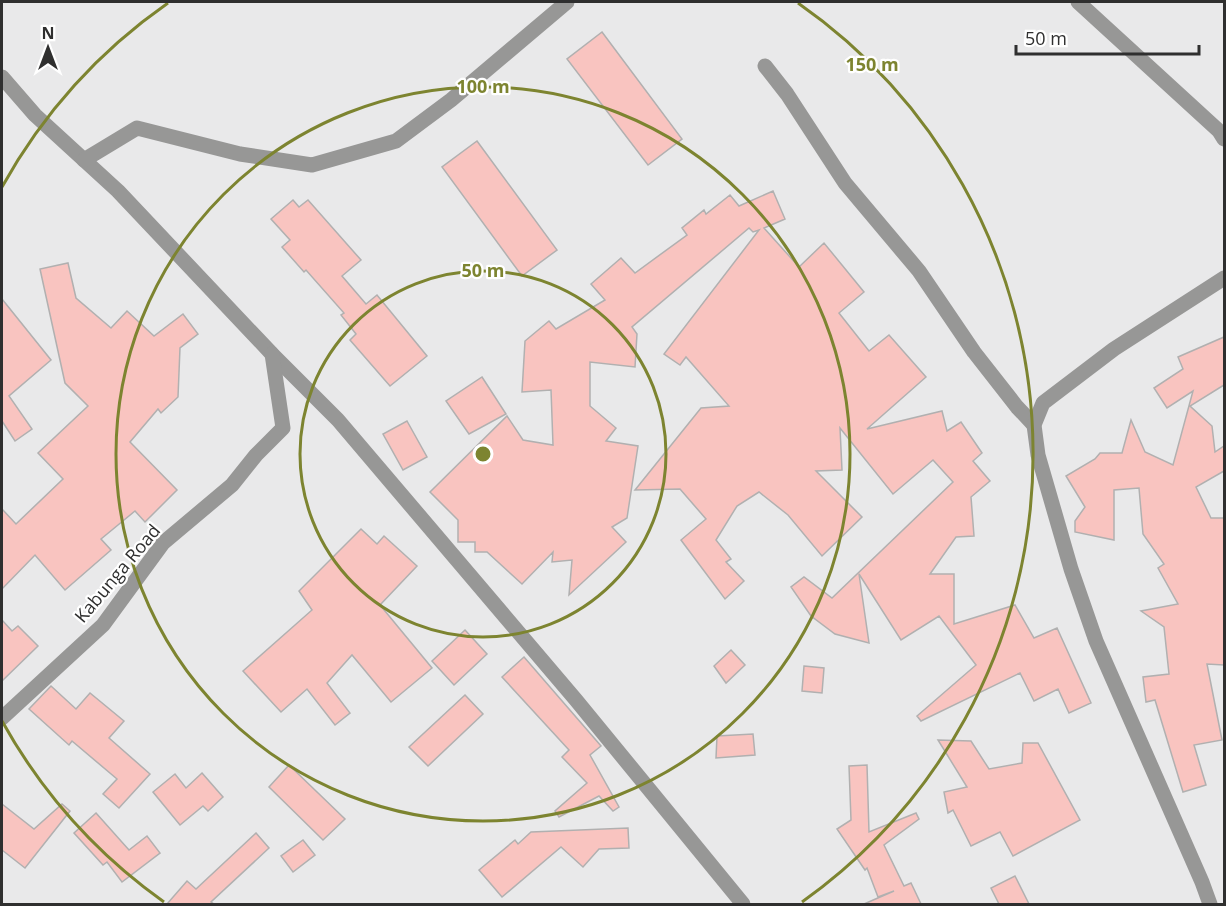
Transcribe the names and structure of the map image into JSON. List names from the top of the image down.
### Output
{
  "streets": {
    "street": ["Kabunga Road"]
  },
  "scale_bar": "50 m",
  "north": "top",
  "rings": ["150 m", "100 m", "50 m"]
}
